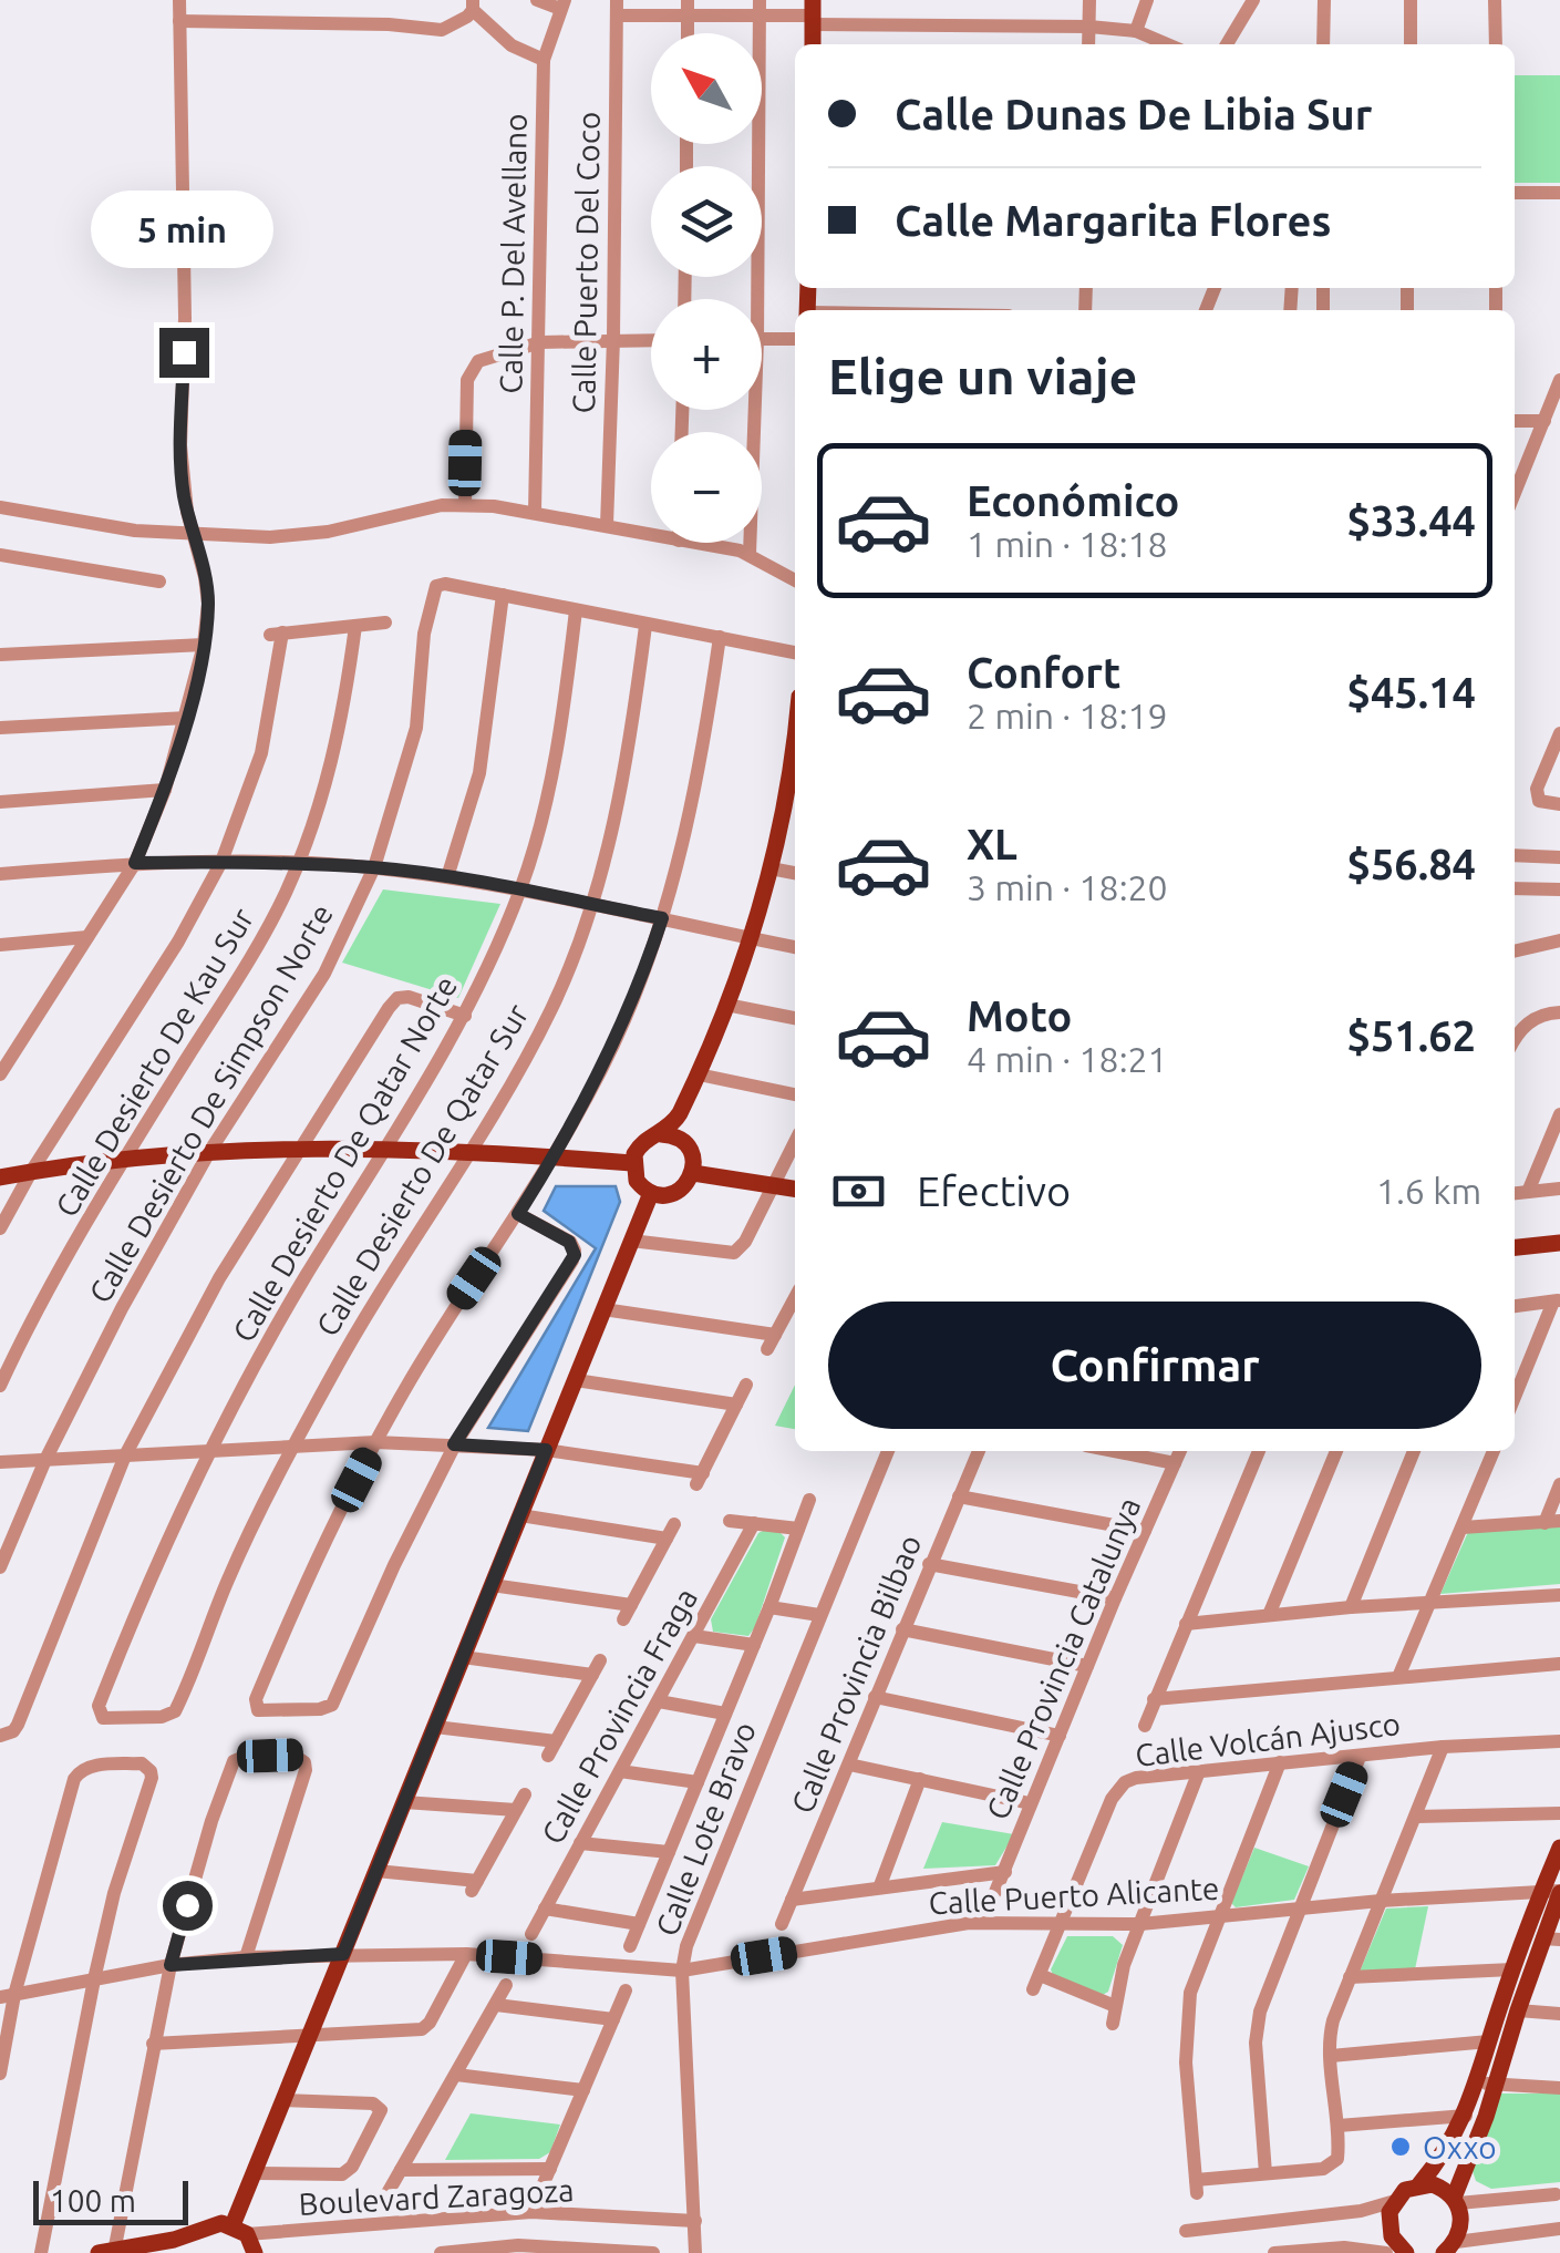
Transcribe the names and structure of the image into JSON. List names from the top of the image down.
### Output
{
  "streets": {
    "street": [
      "Calle P. Del Avellano",
      "Calle Puerto Del Coco",
      "Calle Desierto De Kau Sur",
      "Calle Desierto De Simpson Norte",
      "Calle Desierto De Qatar Norte",
      "Calle Desierto De Qatar Sur",
      "Calle Provincia Catalunya",
      "Calle Provincia Bilbao",
      "Calle Provincia Fraga",
      "Calle Volcán Ajusco",
      "Calle Lote Bravo",
      "Calle Puerto Alicante",
      "Boulevard Zaragoza"
    ]
  },
  "crossings": [
    ["Calle Desierto De Qatar Norte", "Calle Desierto De Qatar Sur"],
    ["Calle Volcán Ajusco", "Calle Puerto Alicante"],
    ["Calle Lote Bravo", "Calle Puerto Alicante"],
    ["Calle Lote Bravo", "Boulevard Zaragoza"]
  ],
  "places": ["Oxxo"],
  "scale_bar": "100 m",
  "north": "top left",
  "page": {
    "map_buttons": ["+", "−"],
    "banner": ["Calle Dunas De Libia Sur", "Calle Margarita Flores"],
    "bubble": "5 min",
    "heading": "Elige un viaje",
    "list": [
      {
        "name": "Económico",
        "note": "1 min · 18:18",
        "value": "$33.44"
      },
      {
        "name": "Confort",
        "note": "2 min · 18:19",
        "value": "$45.14"
      },
      {
        "name": "XL",
        "note": "3 min · 18:20",
        "value": "$56.84"
      },
      {
        "name": "Moto",
        "note": "4 min · 18:21",
        "value": "$51.62"
      }
    ],
    "pay": ["Efectivo", "1.6 km"],
    "buttons": "Confirmar",
    "scale": "100 m"
  }
}
